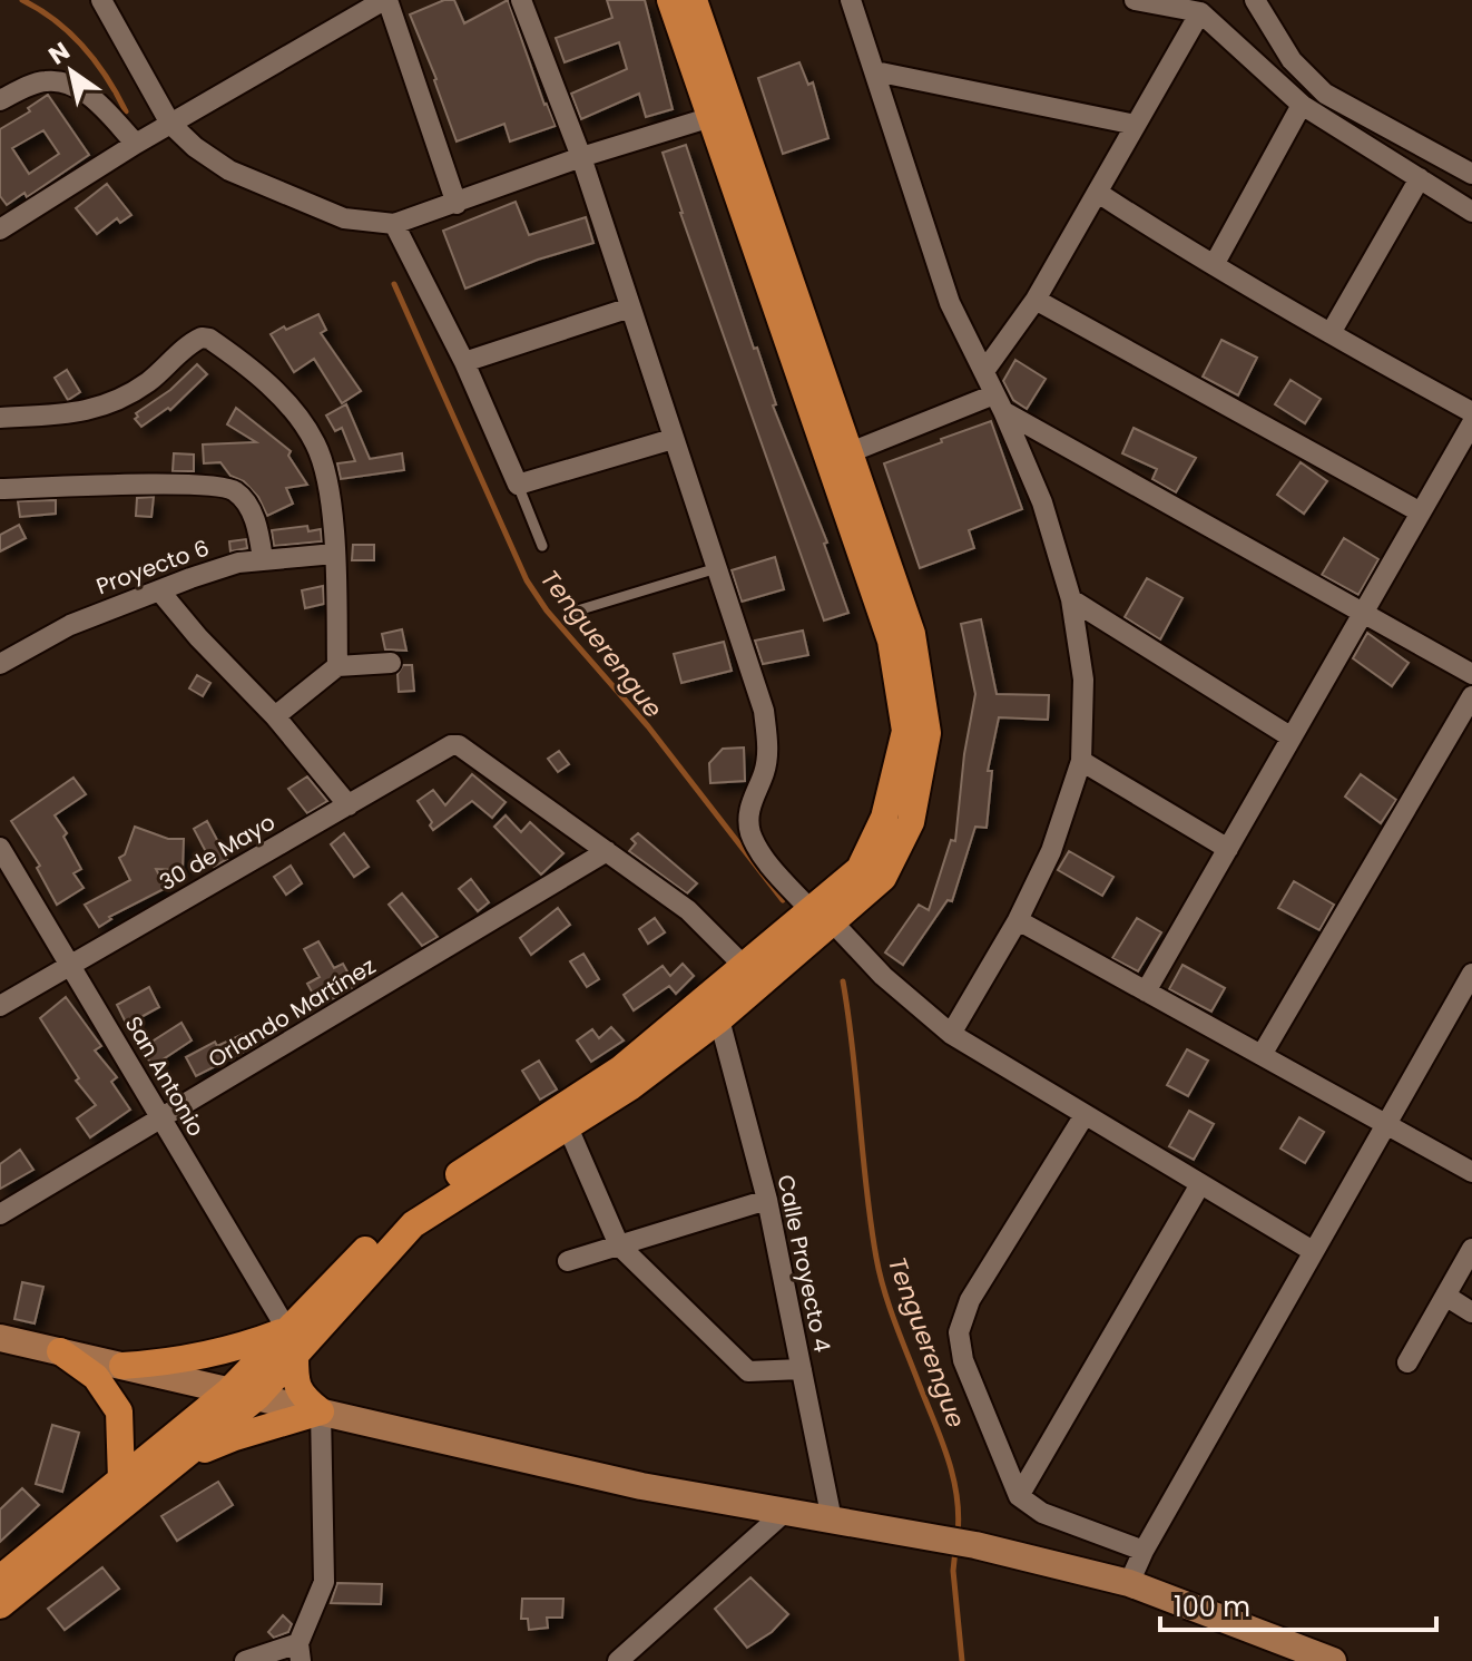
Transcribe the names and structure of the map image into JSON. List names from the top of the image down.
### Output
{
  "streets": {
    "street": [
      "Proyecto 6",
      "30 de Mayo",
      "Orlando Martínez",
      "San Antonio",
      "Calle Proyecto 4"
    ]
  },
  "crossings": [
    ["30 de Mayo", "Orlando Martínez"],
    ["30 de Mayo", "San Antonio"],
    ["Orlando Martínez", "San Antonio"]
  ],
  "water": ["Tenguerengue"],
  "scale_bar": "100 m",
  "north": "top left"
}
